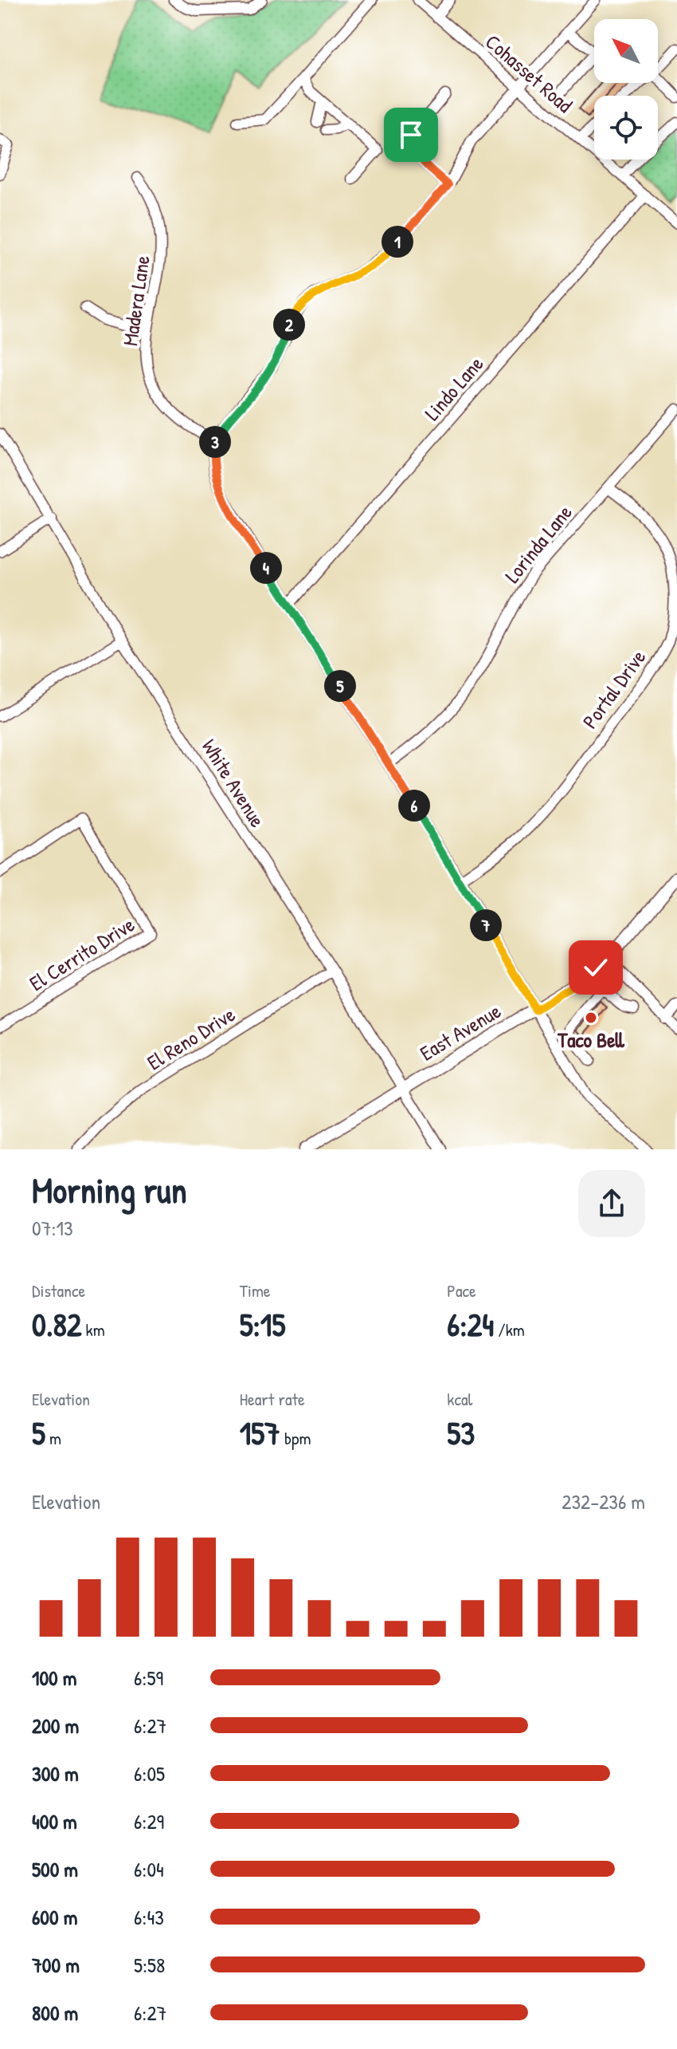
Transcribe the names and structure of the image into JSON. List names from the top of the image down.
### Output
{
  "streets": {
    "main road": ["East Avenue"],
    "street": [
      "Cohasset Road",
      "Madera Lane",
      "Lindo Lane",
      "Lorinda Lane",
      "Portal Drive",
      "White Avenue",
      "El Cerrito Drive",
      "El Reno Drive"
    ]
  },
  "crossings": [
    ["Cohasset Road", "Lindo Lane"],
    ["Lorinda Lane", "Portal Drive"],
    ["White Avenue", "East Avenue"],
    ["White Avenue", "El Reno Drive"]
  ],
  "places": ["Taco Bell"],
  "north": "top left",
  "page": {
    "pins": [
      "1",
      "2",
      "3",
      "4",
      "5",
      "6",
      "7"
    ],
    "heading": ["Morning run", "07:13"],
    "stats": [
      ["Distance", "0.82 km"],
      ["Time", "5:15"],
      ["Pace", "6:24 /km"],
      ["Elevation", "5 m"],
      ["Heart rate", "157 bpm"],
      ["kcal", "53"]
    ],
    "chart": ["Elevation", "232–236 m"],
    "list": [
      {
        "name": "100 m",
        "note": "6:59"
      },
      {
        "name": "200 m",
        "note": "6:27"
      },
      {
        "name": "300 m",
        "note": "6:05"
      },
      {
        "name": "400 m",
        "note": "6:29"
      },
      {
        "name": "500 m",
        "note": "6:04"
      },
      {
        "name": "600 m",
        "note": "6:43"
      },
      {
        "name": "700 m",
        "note": "5:58"
      },
      {
        "name": "800 m",
        "note": "6:27"
      }
    ]
  }
}
